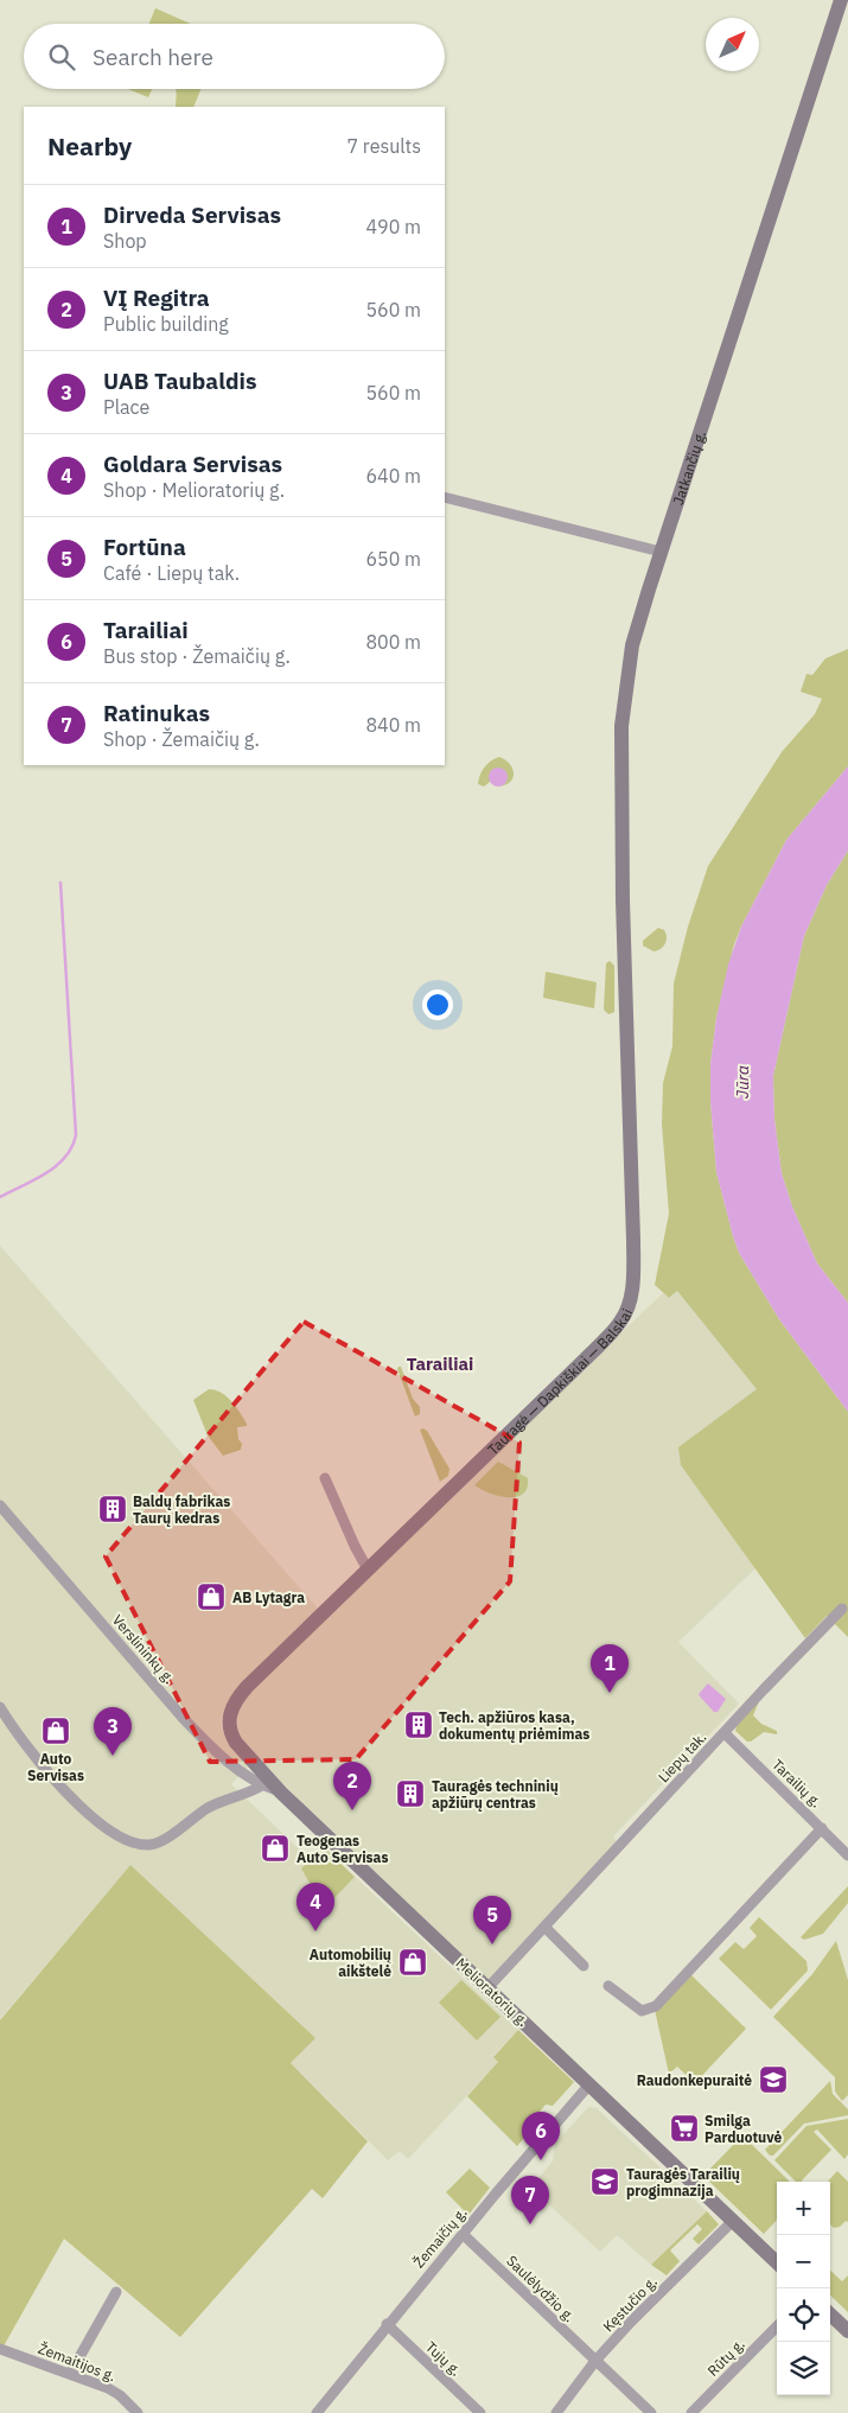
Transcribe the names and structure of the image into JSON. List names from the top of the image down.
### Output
{
  "streets": {
    "main road": ["Jatkančių g.", "Tauragė — Dapkiškiai — Balskai", "Melioratorių g."],
    "street": [
      "Verslininkų g.",
      "Liepų tak.",
      "Tarailių g.",
      "Žemaičių g.",
      "Saulėlydžio g.",
      "Kęstučio g.",
      "Rūtų g.",
      "Tujų g.",
      "Žemaitijos g."
    ]
  },
  "crossings": [
    ["Jatkančių g.", "Tauragė — Dapkiškiai — Balskai"],
    ["Tauragė — Dapkiškiai — Balskai", "Melioratorių g."],
    ["Verslininkų g.", "Melioratorių g."],
    ["Liepų tak.", "Tarailių g."],
    ["Liepų tak.", "Melioratorių g."],
    ["Melioratorių g.", "Žemaičių g."],
    ["Melioratorių g.", "Kęstučio g."],
    ["Žemaičių g.", "Saulėlydžio g."],
    ["Žemaičių g.", "Tujų g."],
    ["Saulėlydžio g.", "Kęstučio g."]
  ],
  "districts": ["Tarailiai"],
  "water": ["Jūra"],
  "places": {
    "building": ["Baldų fabrikas Taurų kedras", "Tech. apžiūros kasa, dokumentų priėmimas", "Tauragės techninių apžiūrų centras"],
    "shop": [
      "AB Lytagra",
      "Auto Servisas",
      "Teogenas Auto Servisas",
      "Automobilių aikštelė"
    ],
    "school or university": ["Raudonkepuraitė", "Tauragės Tarailių progimnazija"],
    "supermarket": ["Smilga Parduotuvė"]
  },
  "north": "top right",
  "page": {
    "search": "Search here",
    "heading": ["Nearby", "7 results"],
    "list": [
      {
        "mark": "1",
        "name": "Dirveda Servisas",
        "note": "Shop",
        "value": "490 m"
      },
      {
        "mark": "2",
        "name": "VĮ Regitra",
        "note": "Public building",
        "value": "560 m"
      },
      {
        "mark": "3",
        "name": "UAB Taubaldis",
        "note": "Place",
        "value": "560 m"
      },
      {
        "mark": "4",
        "name": "Goldara Servisas",
        "note": "Shop · Melioratorių g.",
        "value": "640 m"
      },
      {
        "mark": "5",
        "name": "Fortūna",
        "note": "Café · Liepų tak.",
        "value": "650 m"
      },
      {
        "mark": "6",
        "name": "Tarailiai",
        "note": "Bus stop · Žemaičių g.",
        "value": "800 m"
      },
      {
        "mark": "7",
        "name": "Ratinukas",
        "note": "Shop · Žemaičių g.",
        "value": "840 m"
      }
    ],
    "pins": [
      "1",
      "3",
      "2",
      "4",
      "5",
      "6",
      "7"
    ],
    "map_buttons": ["+", "−"]
  }
}
